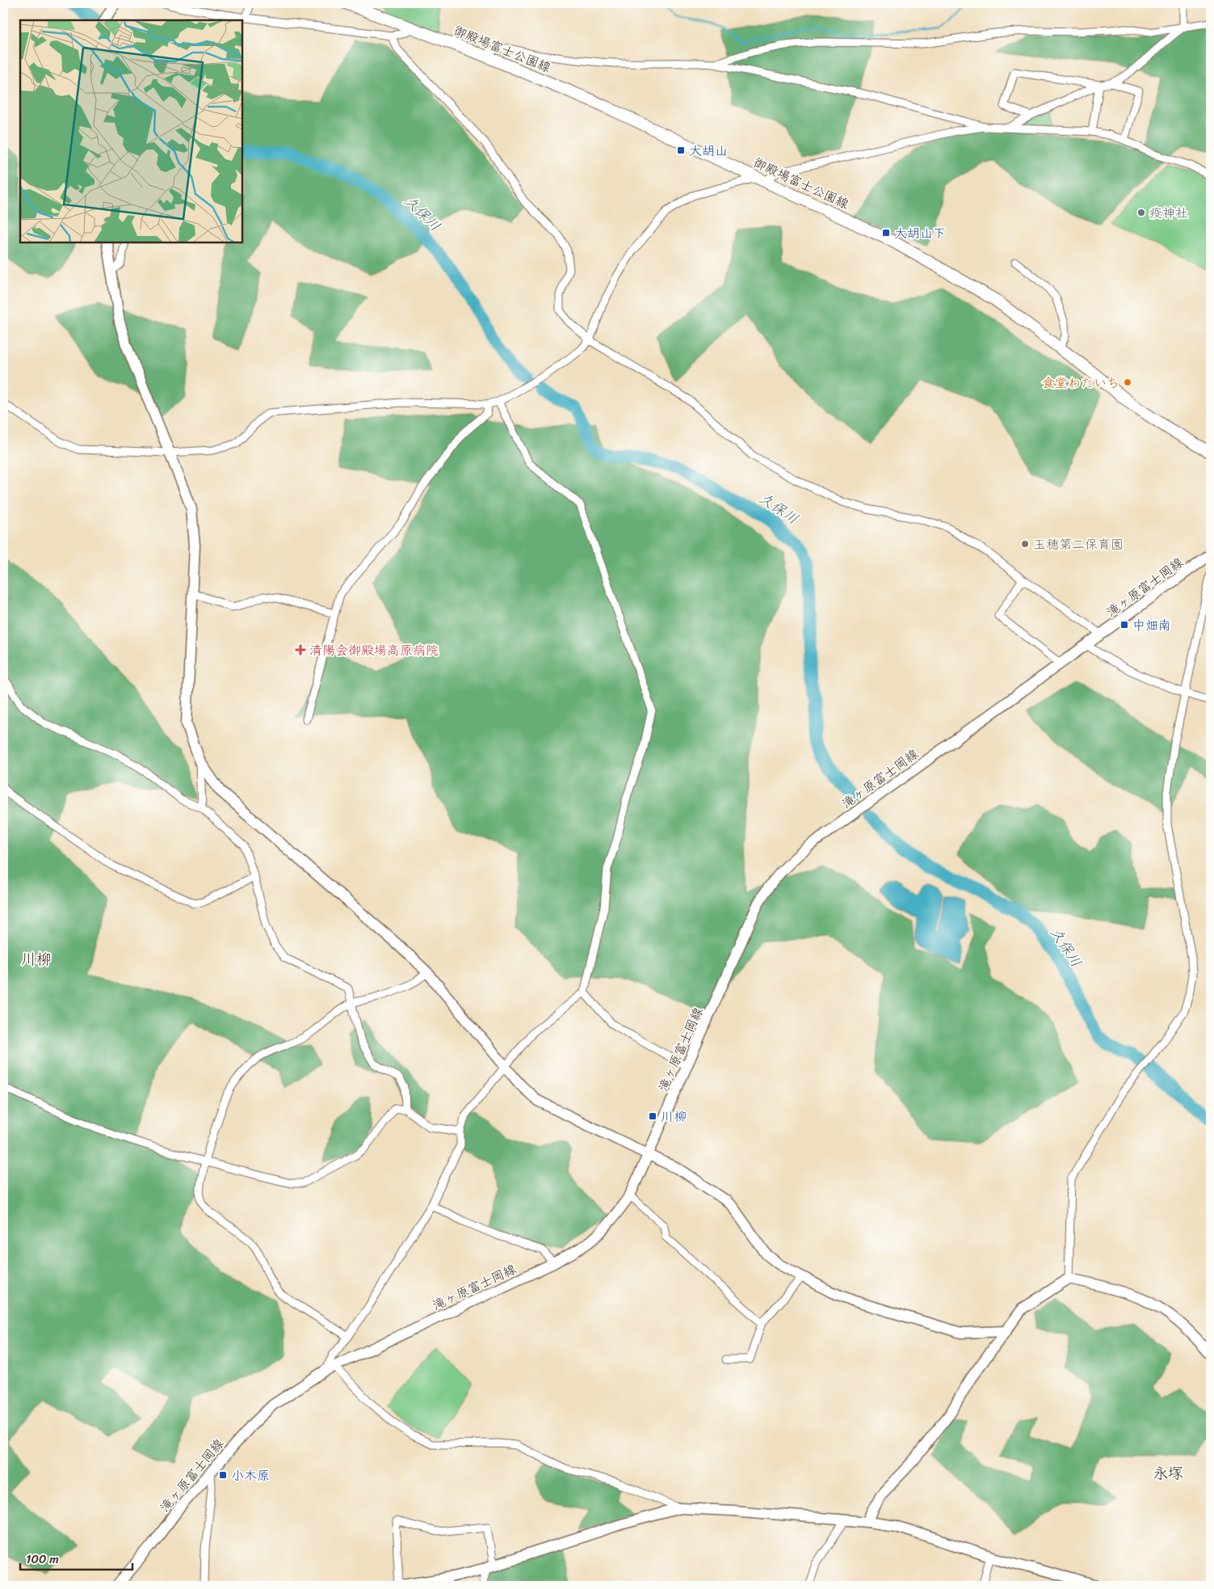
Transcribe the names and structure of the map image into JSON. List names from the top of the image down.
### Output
{
  "streets": {
    "main road": ["御殿場富士公園線"],
    "street": ["滝ヶ原富士岡線"]
  },
  "districts": ["川柳", "永塚"],
  "water": ["久保川"],
  "places": {
    "transit": [
      "大胡山",
      "大胡山下",
      "中畑南",
      "川柳",
      "小木原"
    ],
    "other": ["疫神社", "食堂わたいち", "玉穂第二保育園"],
    "health": ["清陽会御殿場高原病院"]
  },
  "scale_bar": "100 m"
}
